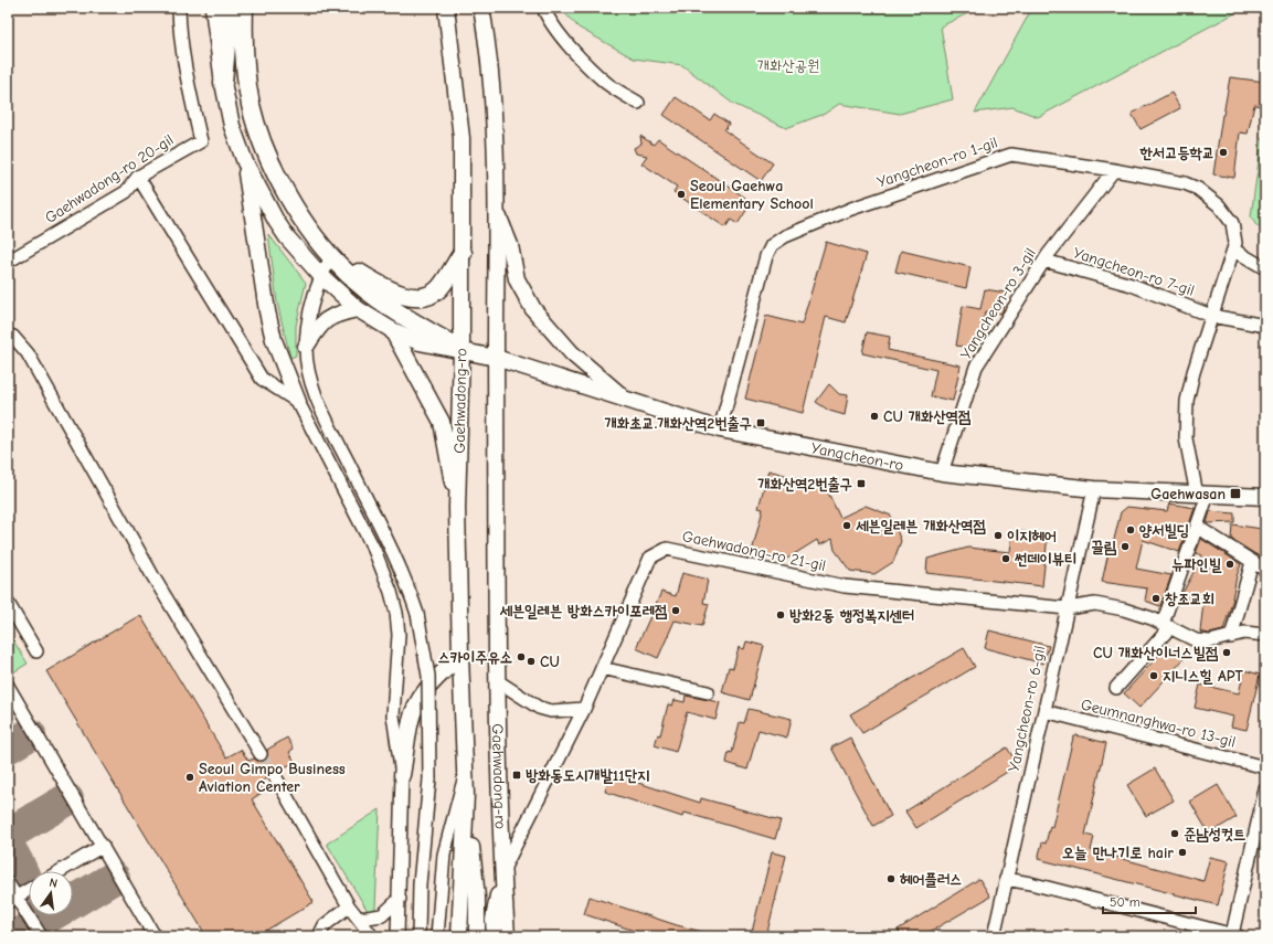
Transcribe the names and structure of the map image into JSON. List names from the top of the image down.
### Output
{
  "streets": {
    "main road": ["Gaehwadong-ro", "Yangcheon-ro"],
    "street": [
      "Yangcheon-ro 1-gil",
      "Gaehwadong-ro 20-gil",
      "Yangcheon-ro 7-gil",
      "Yangcheon-ro 3-gil",
      "Gaehwadong-ro 21-gil",
      "Yangcheon-ro 6-gil",
      "Geumnanghwa-ro 13-gil"
    ]
  },
  "crossings": [
    ["Yangcheon-ro 1-gil", "Yangcheon-ro 3-gil"],
    ["Yangcheon-ro 1-gil", "Yangcheon-ro"],
    ["Yangcheon-ro 7-gil", "Yangcheon-ro 3-gil"],
    ["Yangcheon-ro 3-gil", "Yangcheon-ro"],
    ["Gaehwadong-ro", "Yangcheon-ro"],
    ["Gaehwadong-ro", "Gaehwadong-ro 21-gil"],
    ["Yangcheon-ro", "Yangcheon-ro 6-gil"],
    ["Gaehwadong-ro 21-gil", "Yangcheon-ro 6-gil"],
    ["Yangcheon-ro 6-gil", "Geumnanghwa-ro 13-gil"]
  ],
  "parks": ["개화산공원"],
  "places": {
    "other": [
      "한서고등학교",
      "Seoul Gaehwa Elementary School",
      "CU 개화산역점",
      "세븐일레븐 개화산역점",
      "양서빌딩",
      "이지헤어",
      "끌림",
      "썬데이뷰티",
      "뉴파인빌",
      "창조교회",
      "세븐일레븐 방화스카이포레점",
      "방화2동 행정복지센터",
      "CU 개화산이너스빌점",
      "스카이주유소",
      "CU",
      "지니스힐 APT",
      "Seoul Gimpo Business Aviation Center",
      "준남성컷트",
      "오늘 만나기로 hair",
      "헤어플러스"
    ],
    "transit": [
      "개화초교.개화산역2번출구",
      "개화산역2번출구",
      "Gaehwasan",
      "방화동도시개발11단지"
    ]
  },
  "scale_bar": "50 m",
  "north": "top"
}
